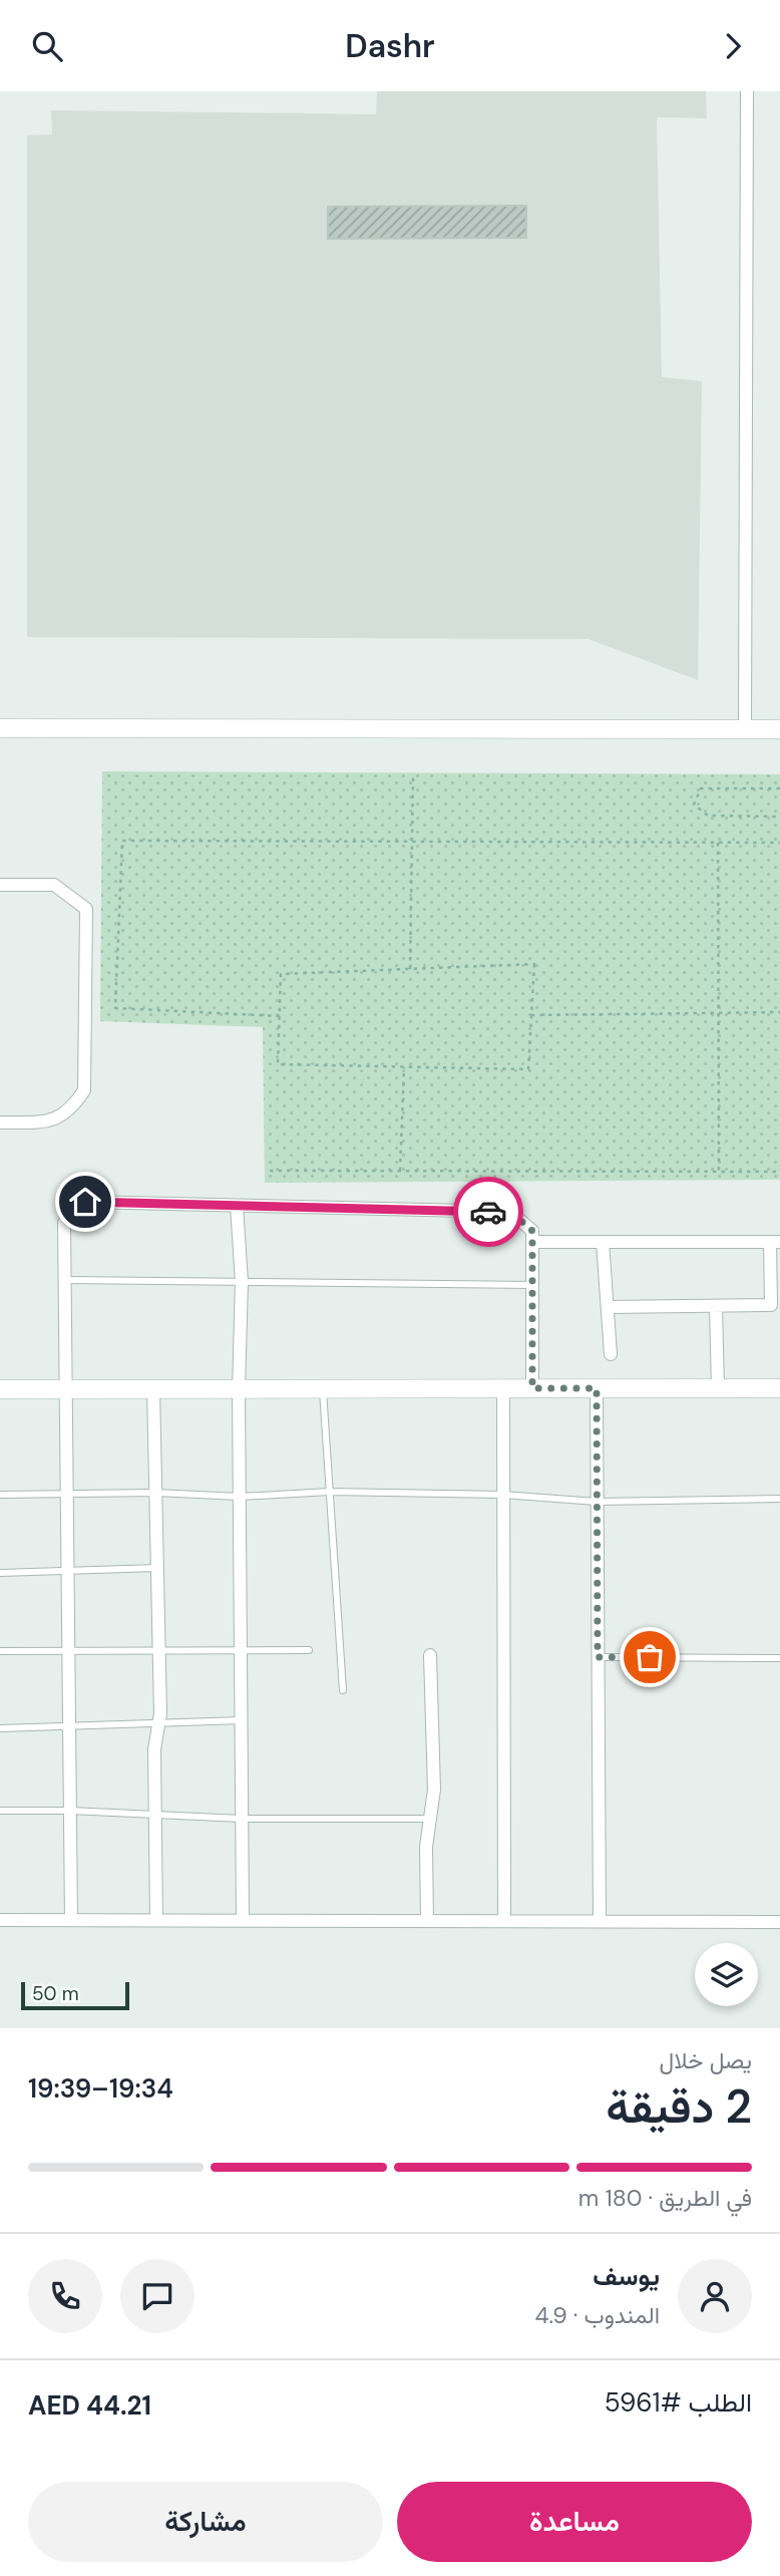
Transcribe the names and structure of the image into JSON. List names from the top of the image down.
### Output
{
  "scale_bar": "50 m",
  "page": {
    "header": "Dashr",
    "scale": "50 m",
    "heading": ["2 دقيقة", "يصل خلال", "19:34–19:39"],
    "panel": [
      "يوسف",
      "المندوب · 4.9",
      "الطلب #5961",
      "AED 44.21"
    ],
    "bar": "في الطريق · 180 m",
    "buttons": ["مساعدة", "مشاركة"]
  }
}
